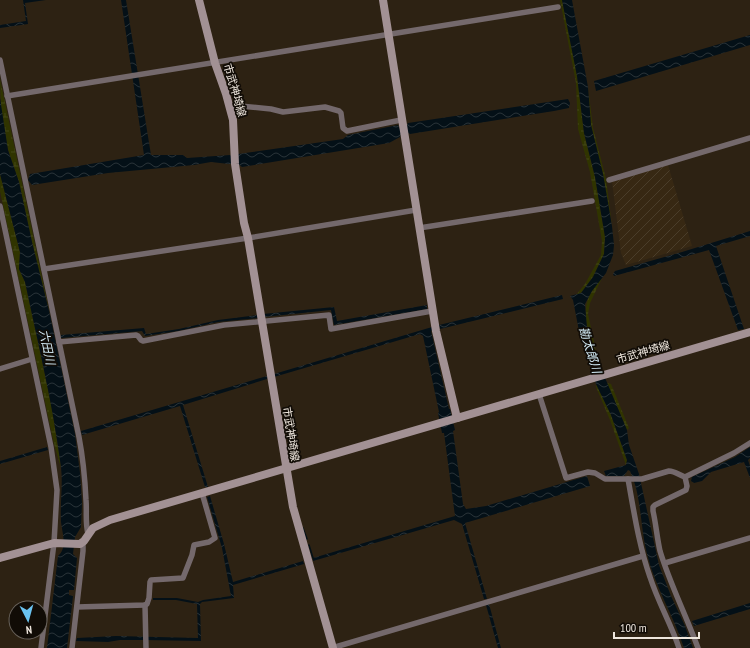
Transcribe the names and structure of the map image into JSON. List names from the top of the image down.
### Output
{
  "streets": {
    "main road": ["市武神埼線"]
  },
  "water": ["六田川", "勘太郎川"],
  "scale_bar": "100 m",
  "north": "bottom"
}
